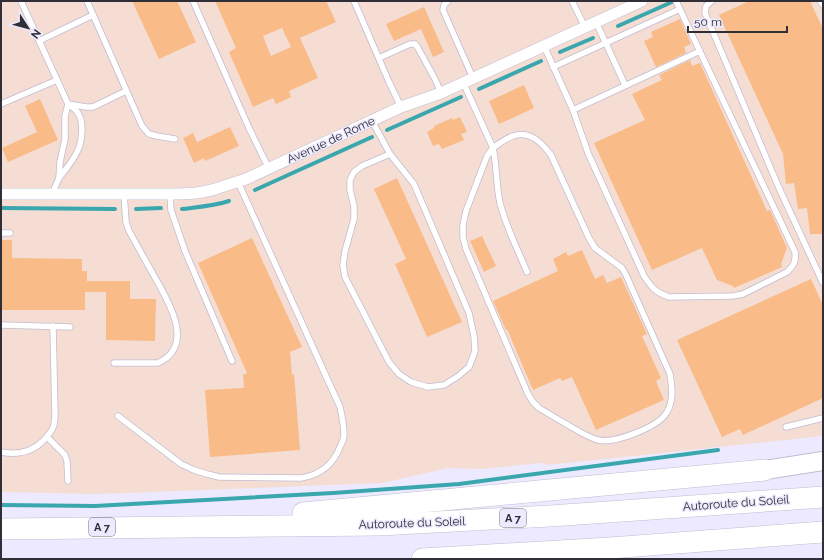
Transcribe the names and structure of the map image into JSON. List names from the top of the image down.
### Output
{
  "streets": {
    "highway": ["Autoroute du Soleil", "A 7"],
    "street": ["Avenue de Rome"]
  },
  "scale_bar": "50 m",
  "north": "bottom right"
}
